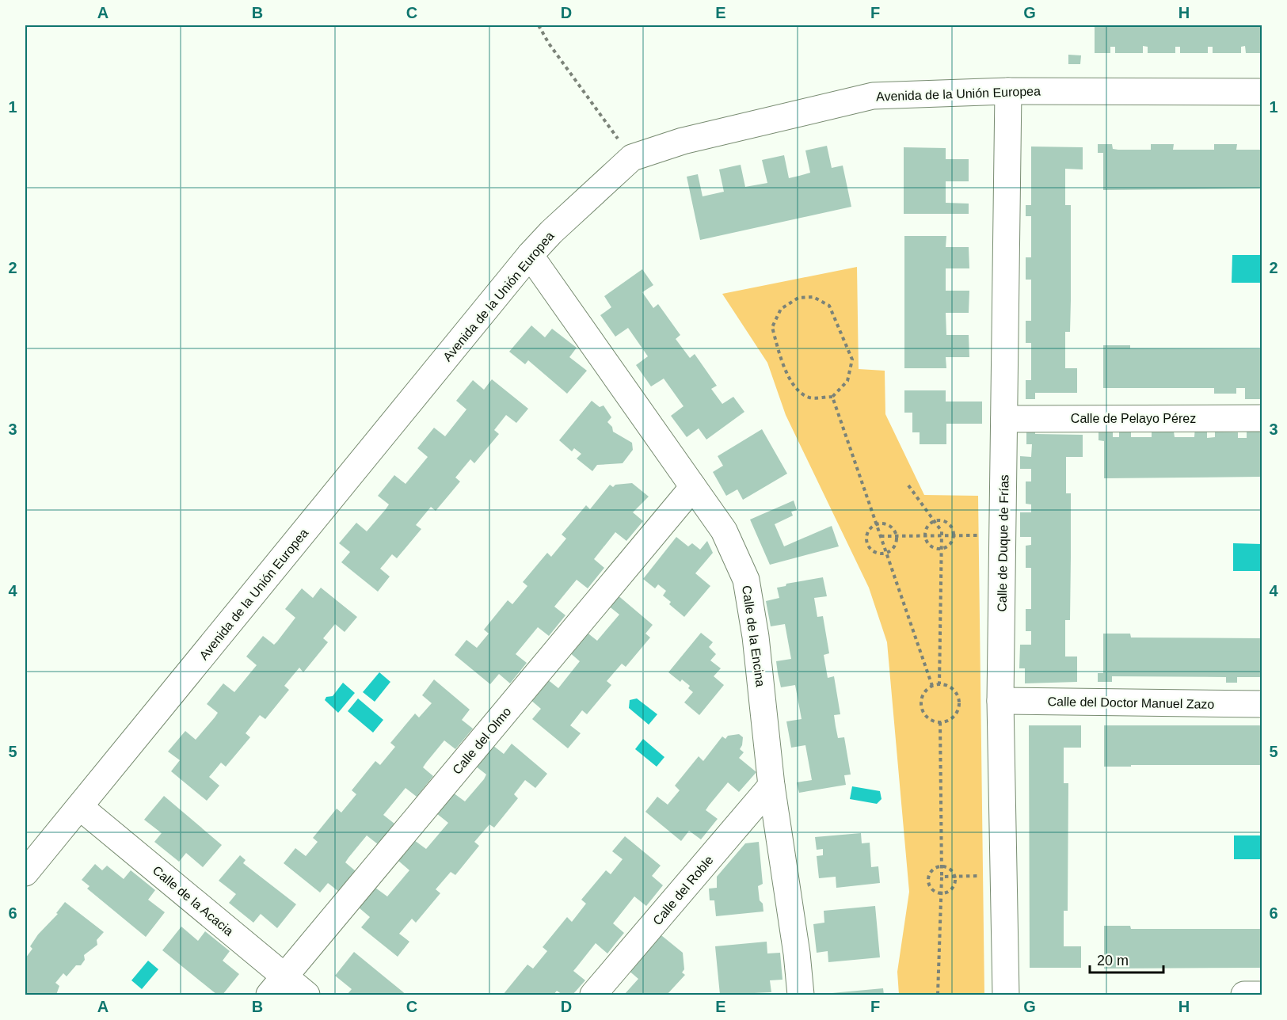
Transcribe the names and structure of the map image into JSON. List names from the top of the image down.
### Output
{
  "streets": {
    "street": [
      "Avenida de la Unión Europea",
      "Calle de Pelayo Pérez",
      "Calle de Duque de Frías",
      "Calle de la Encina",
      "Calle del Doctor Manuel Zazo",
      "Calle del Olmo",
      "Calle del Roble",
      "Calle de la Acacia"
    ]
  },
  "crossings": [
    ["Avenida de la Unión Europea", "Calle de Duque de Frías"],
    ["Avenida de la Unión Europea", "Calle de la Encina"],
    ["Avenida de la Unión Europea", "Calle de la Acacia"],
    ["Calle de Pelayo Pérez", "Calle de Duque de Frías"],
    ["Calle de Duque de Frías", "Calle del Doctor Manuel Zazo"],
    ["Calle de la Encina", "Calle del Olmo"],
    ["Calle de la Encina", "Calle del Roble"],
    ["Calle del Olmo", "Calle de la Acacia"]
  ],
  "scale_bar": "20 m",
  "grid": {
    "columns": [
      "A",
      "B",
      "C",
      "D",
      "E",
      "F",
      "G",
      "H"
    ],
    "rows": [
      "1",
      "2",
      "3",
      "4",
      "5",
      "6"
    ]
  }
}
